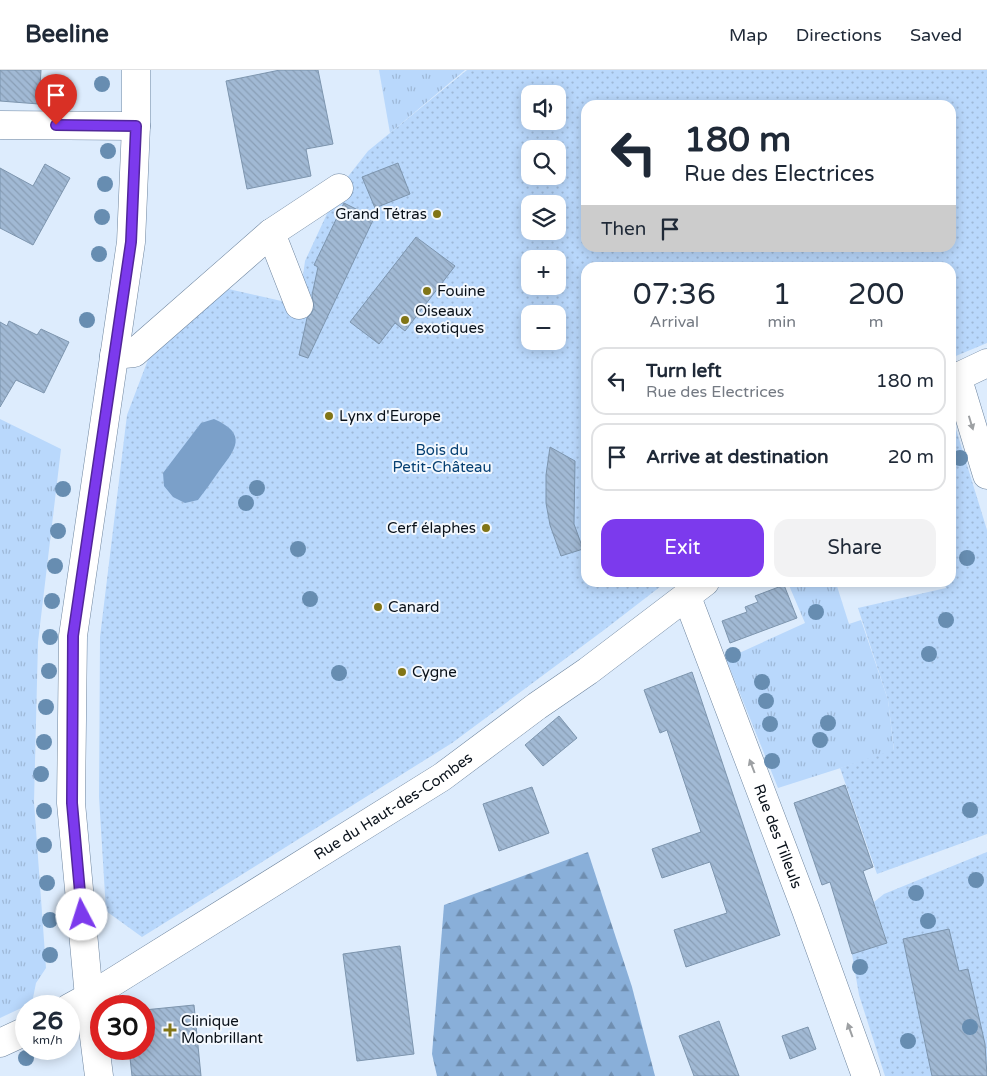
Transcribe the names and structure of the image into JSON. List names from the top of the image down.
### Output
{
  "streets": {
    "street": ["Rue du Haut-des-Combes", "Rue des Tilleuls"]
  },
  "crossings": [
    ["Rue du Haut-des-Combes", "Rue des Tilleuls"]
  ],
  "one_way": ["Rue des Tilleuls"],
  "parks": ["Bois du Petit-Château"],
  "places": {
    "other": [
      "Grand Tétras",
      "Fouine",
      "Oiseaux exotiques",
      "Lynx d'Europe",
      "Cerf élaphes",
      "Canard",
      "Cygne"
    ],
    "health": ["Clinique Monbrillant"]
  },
  "page": {
    "header": "Beeline",
    "nav": ["Map", "Directions", "Saved"],
    "map_buttons": ["+", "−"],
    "turn": ["180 m", "Rue des Electrices"],
    "then": "Then",
    "eta": [
      "07:36",
      "Arrival",
      "1",
      "min",
      "200",
      "m"
    ],
    "list": [
      {
        "name": "Turn left",
        "note": "Rue des Electrices",
        "value": "180 m"
      },
      {
        "name": "Arrive at destination",
        "value": "20 m"
      }
    ],
    "buttons": ["Exit", "Share"],
    "speed": "26 km/h",
    "limit": "30"
  }
}
